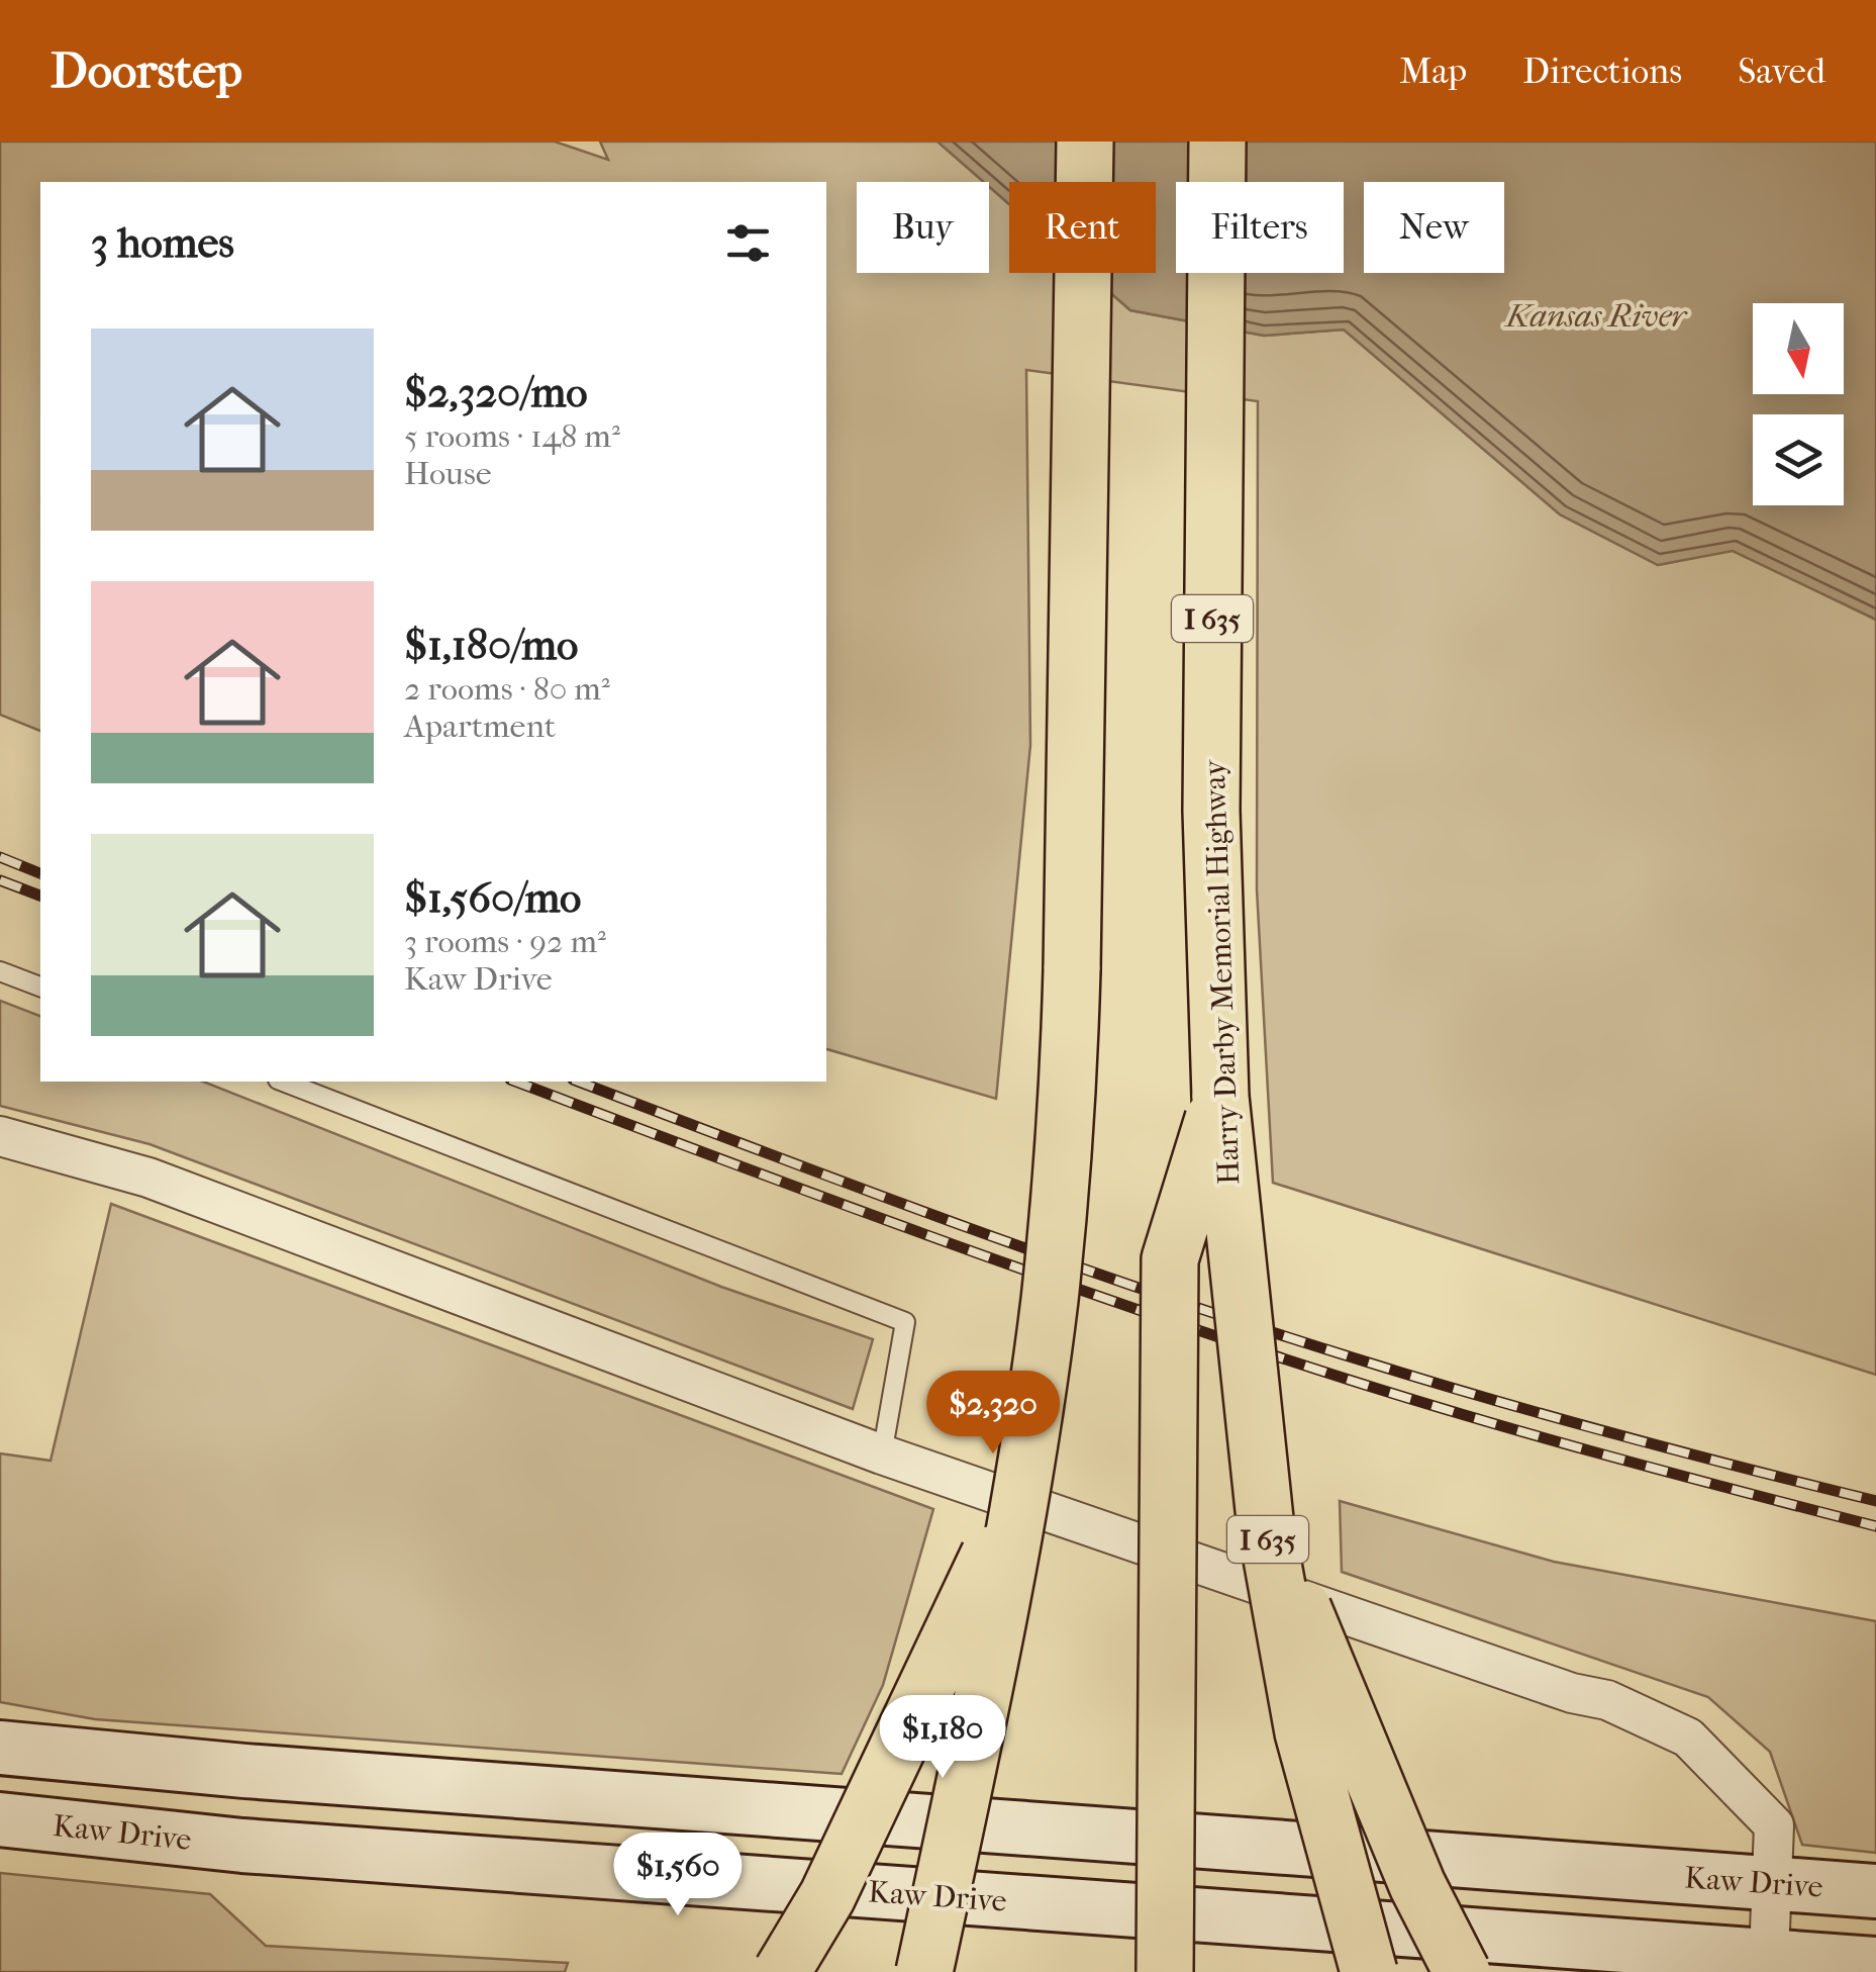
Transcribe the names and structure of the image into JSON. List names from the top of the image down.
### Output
{
  "streets": {
    "highway": ["I 635", "Harry Darby Memorial Highway"],
    "main road": ["Kaw Drive"]
  },
  "water": ["Kansas River"],
  "north": "bottom",
  "page": {
    "header": "Doorstep",
    "nav": ["Map", "Directions", "Saved"],
    "chip": [
      "Buy",
      "Rent",
      "Filters",
      "New"
    ],
    "heading": "3 homes",
    "list": [
      {
        "name": "$2,320/mo",
        "note": "5 rooms · 148 m² · House"
      },
      {
        "name": "$1,180/mo",
        "note": "2 rooms · 80 m² · Apartment"
      },
      {
        "name": "$1,560/mo",
        "note": "3 rooms · 92 m² · Kaw Drive"
      }
    ],
    "price": ["$2,320", "$1,180", "$1,560"]
  }
}
